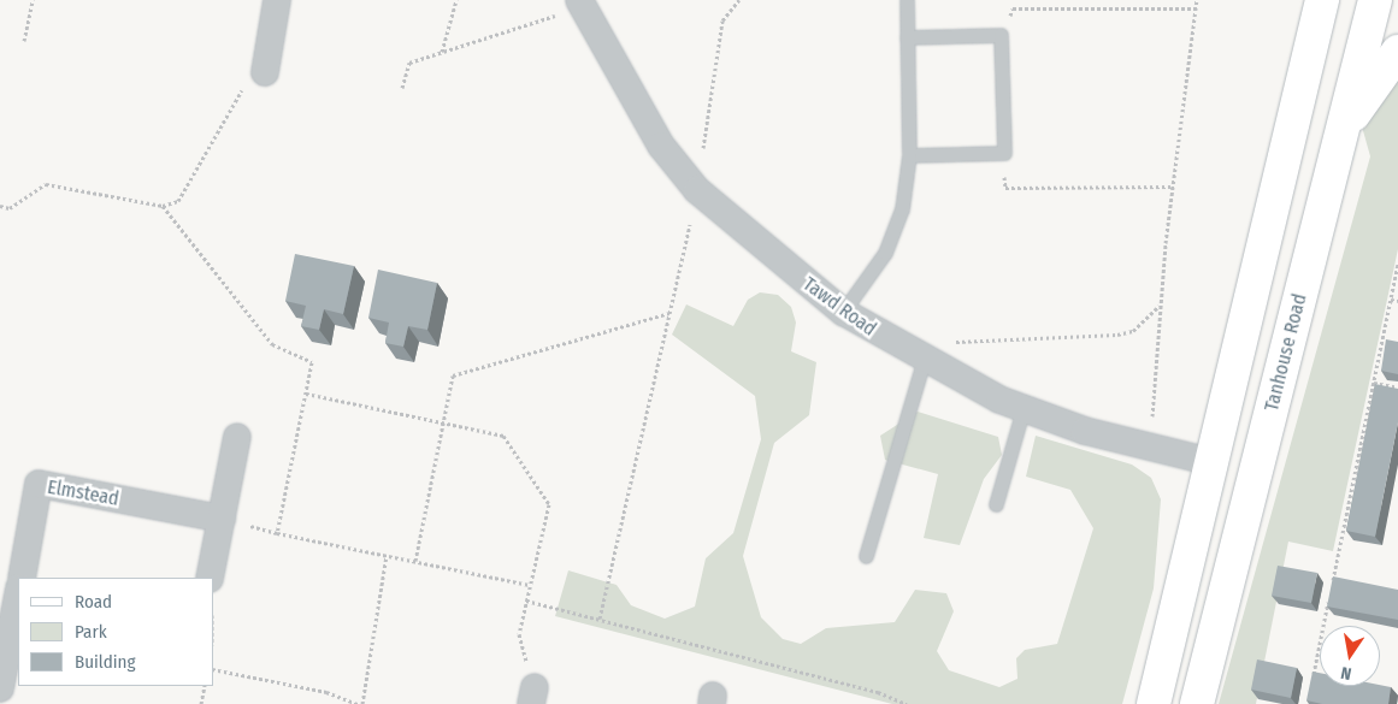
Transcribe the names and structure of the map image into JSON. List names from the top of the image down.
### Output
{
  "streets": {
    "street": ["Tawd Road", "Tanhouse Road", "Elmstead"]
  },
  "legend": ["Road", "Park", "Building"],
  "north": "bottom"
}
